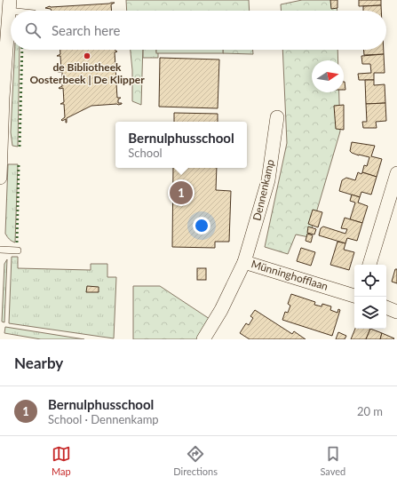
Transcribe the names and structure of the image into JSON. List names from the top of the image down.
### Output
{
  "streets": {
    "street": ["Dennenkamp", "Münninghofflaan"]
  },
  "crossings": [
    ["Dennenkamp", "Münninghofflaan"]
  ],
  "places": ["de Bibliotheek Oosterbeek | De Klipper"],
  "north": "right",
  "page": {
    "search": "Search here",
    "popup": ["Bernulphusschool", "School"],
    "pins": "1",
    "heading": "Nearby",
    "list": [
      {
        "mark": "1",
        "name": "Bernulphusschool",
        "note": "School · Dennenkamp",
        "value": "20 m"
      }
    ],
    "nav": ["Map", "Directions", "Saved"]
  }
}
